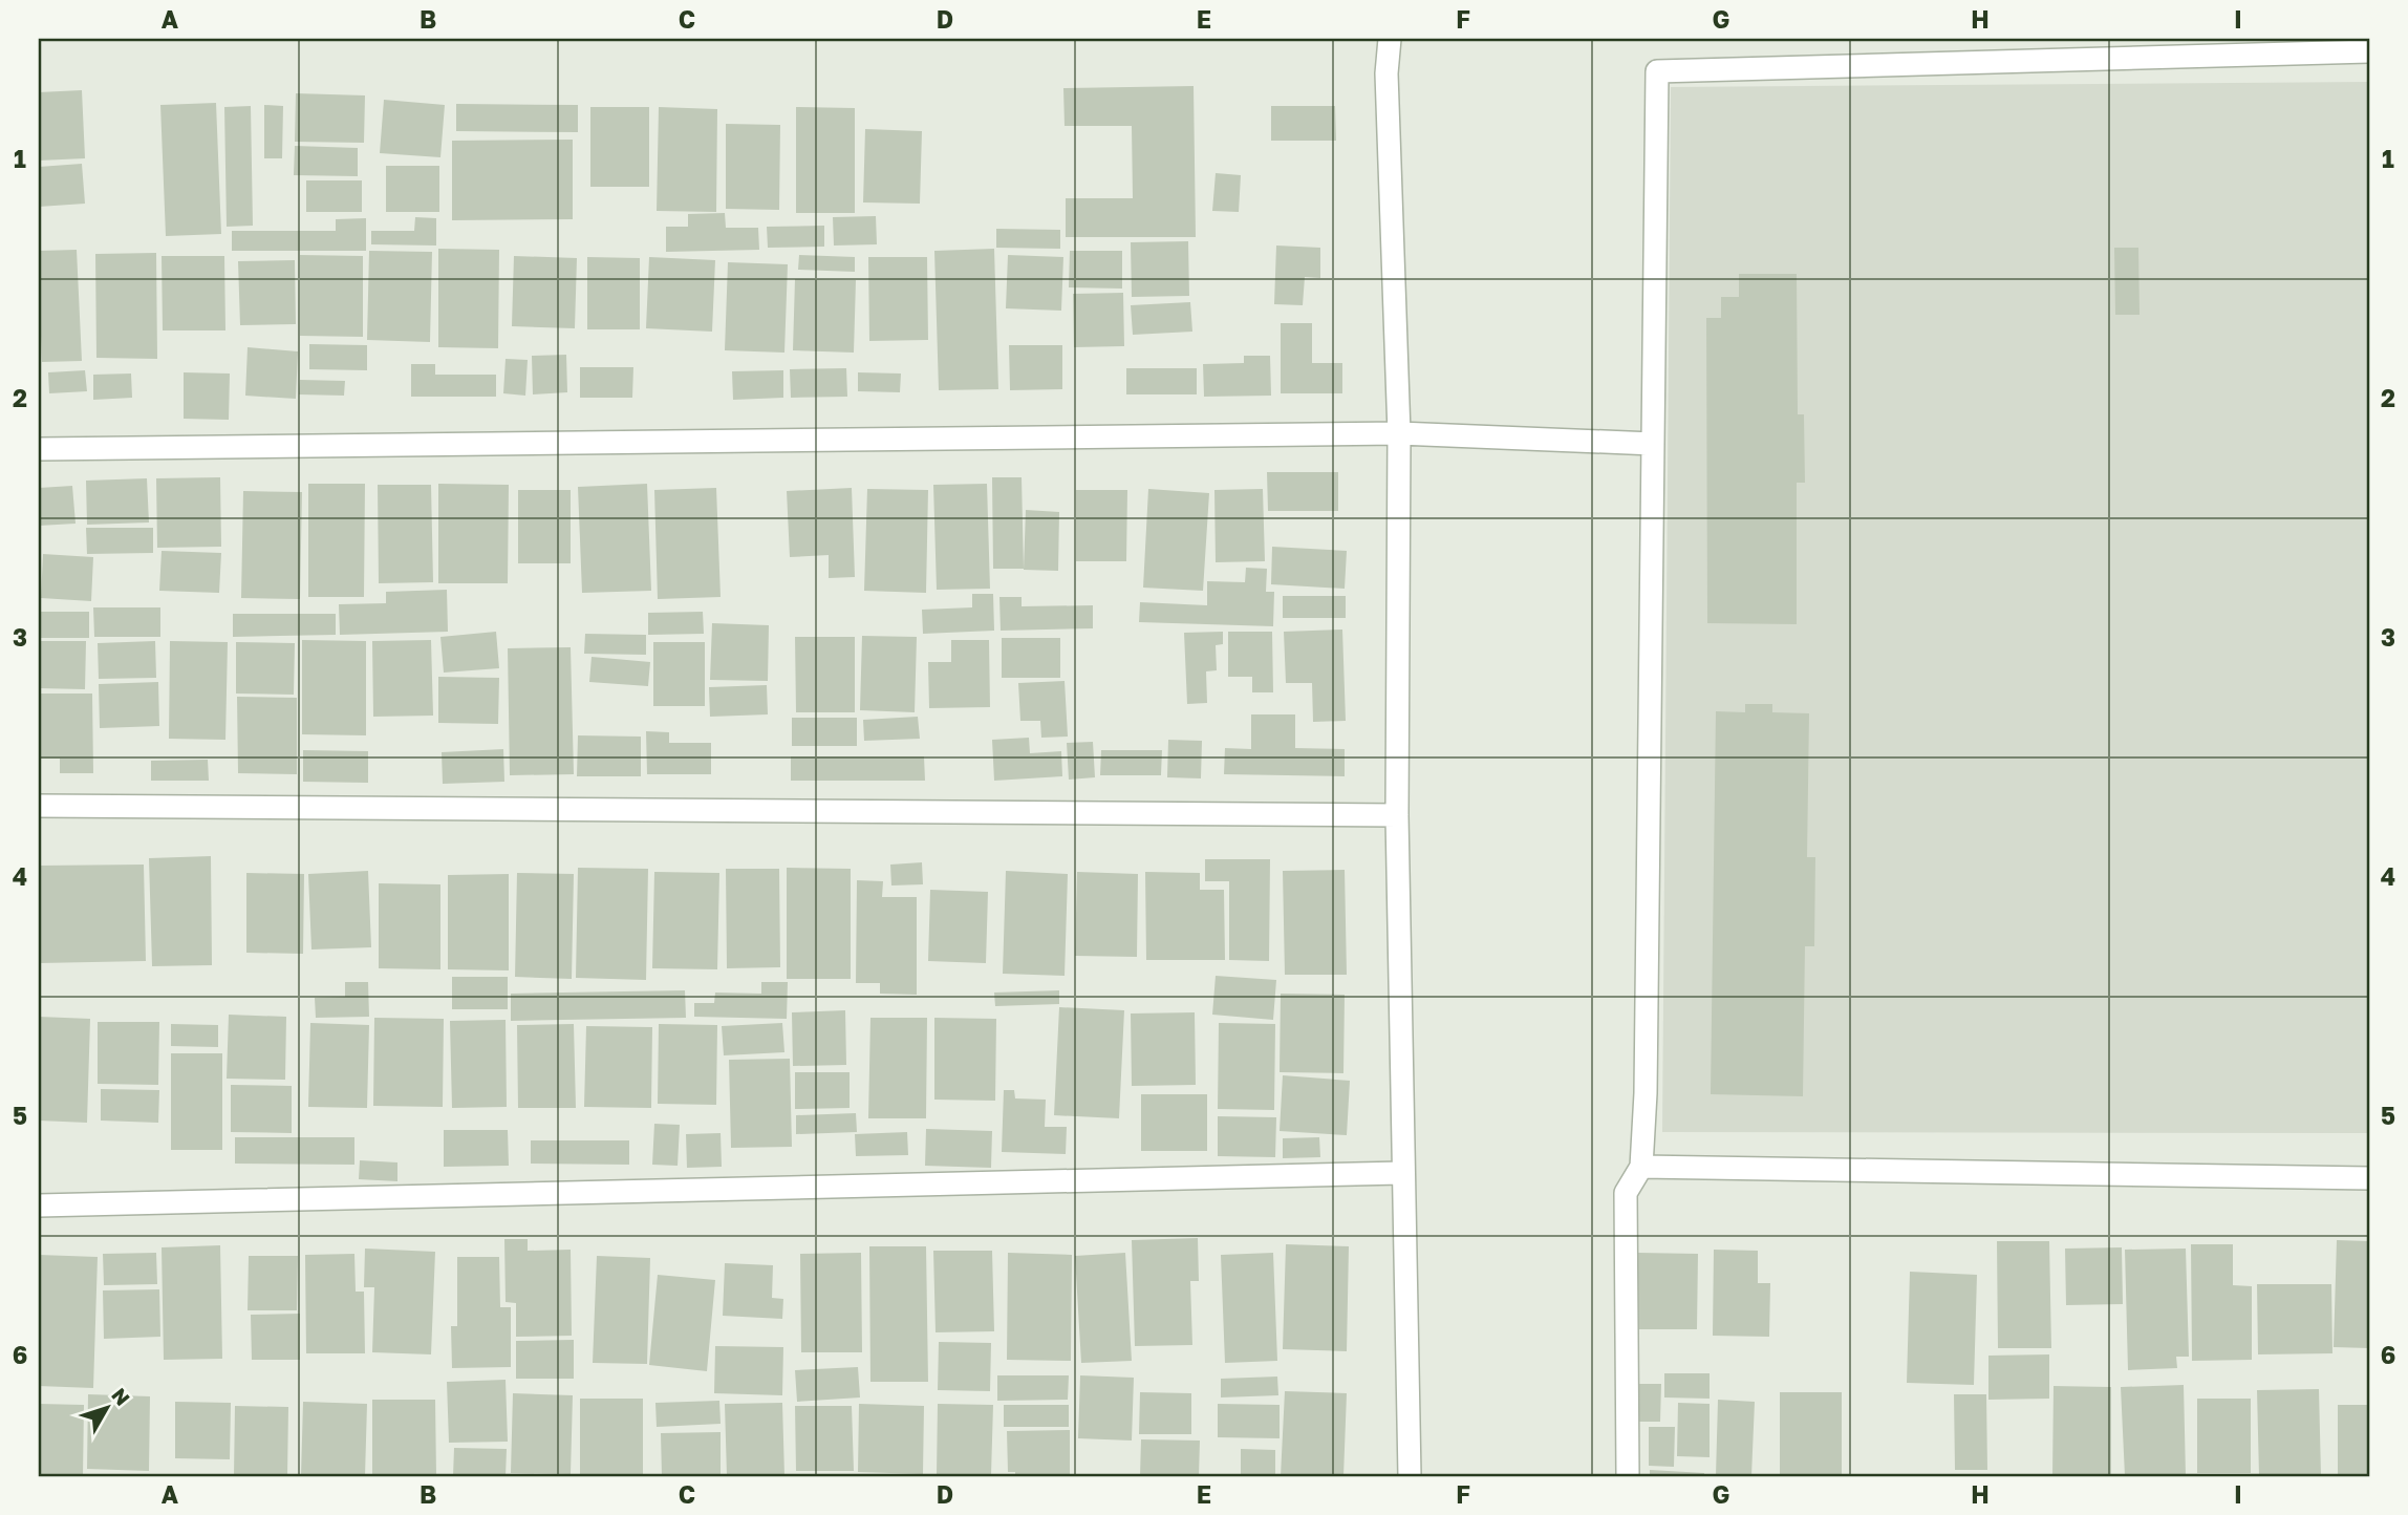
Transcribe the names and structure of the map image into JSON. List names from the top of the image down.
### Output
{
  "north": "top right",
  "grid": {
    "columns": [
      "A",
      "B",
      "C",
      "D",
      "E",
      "F",
      "G",
      "H",
      "I"
    ],
    "rows": [
      "1",
      "2",
      "3",
      "4",
      "5",
      "6"
    ]
  }
}
